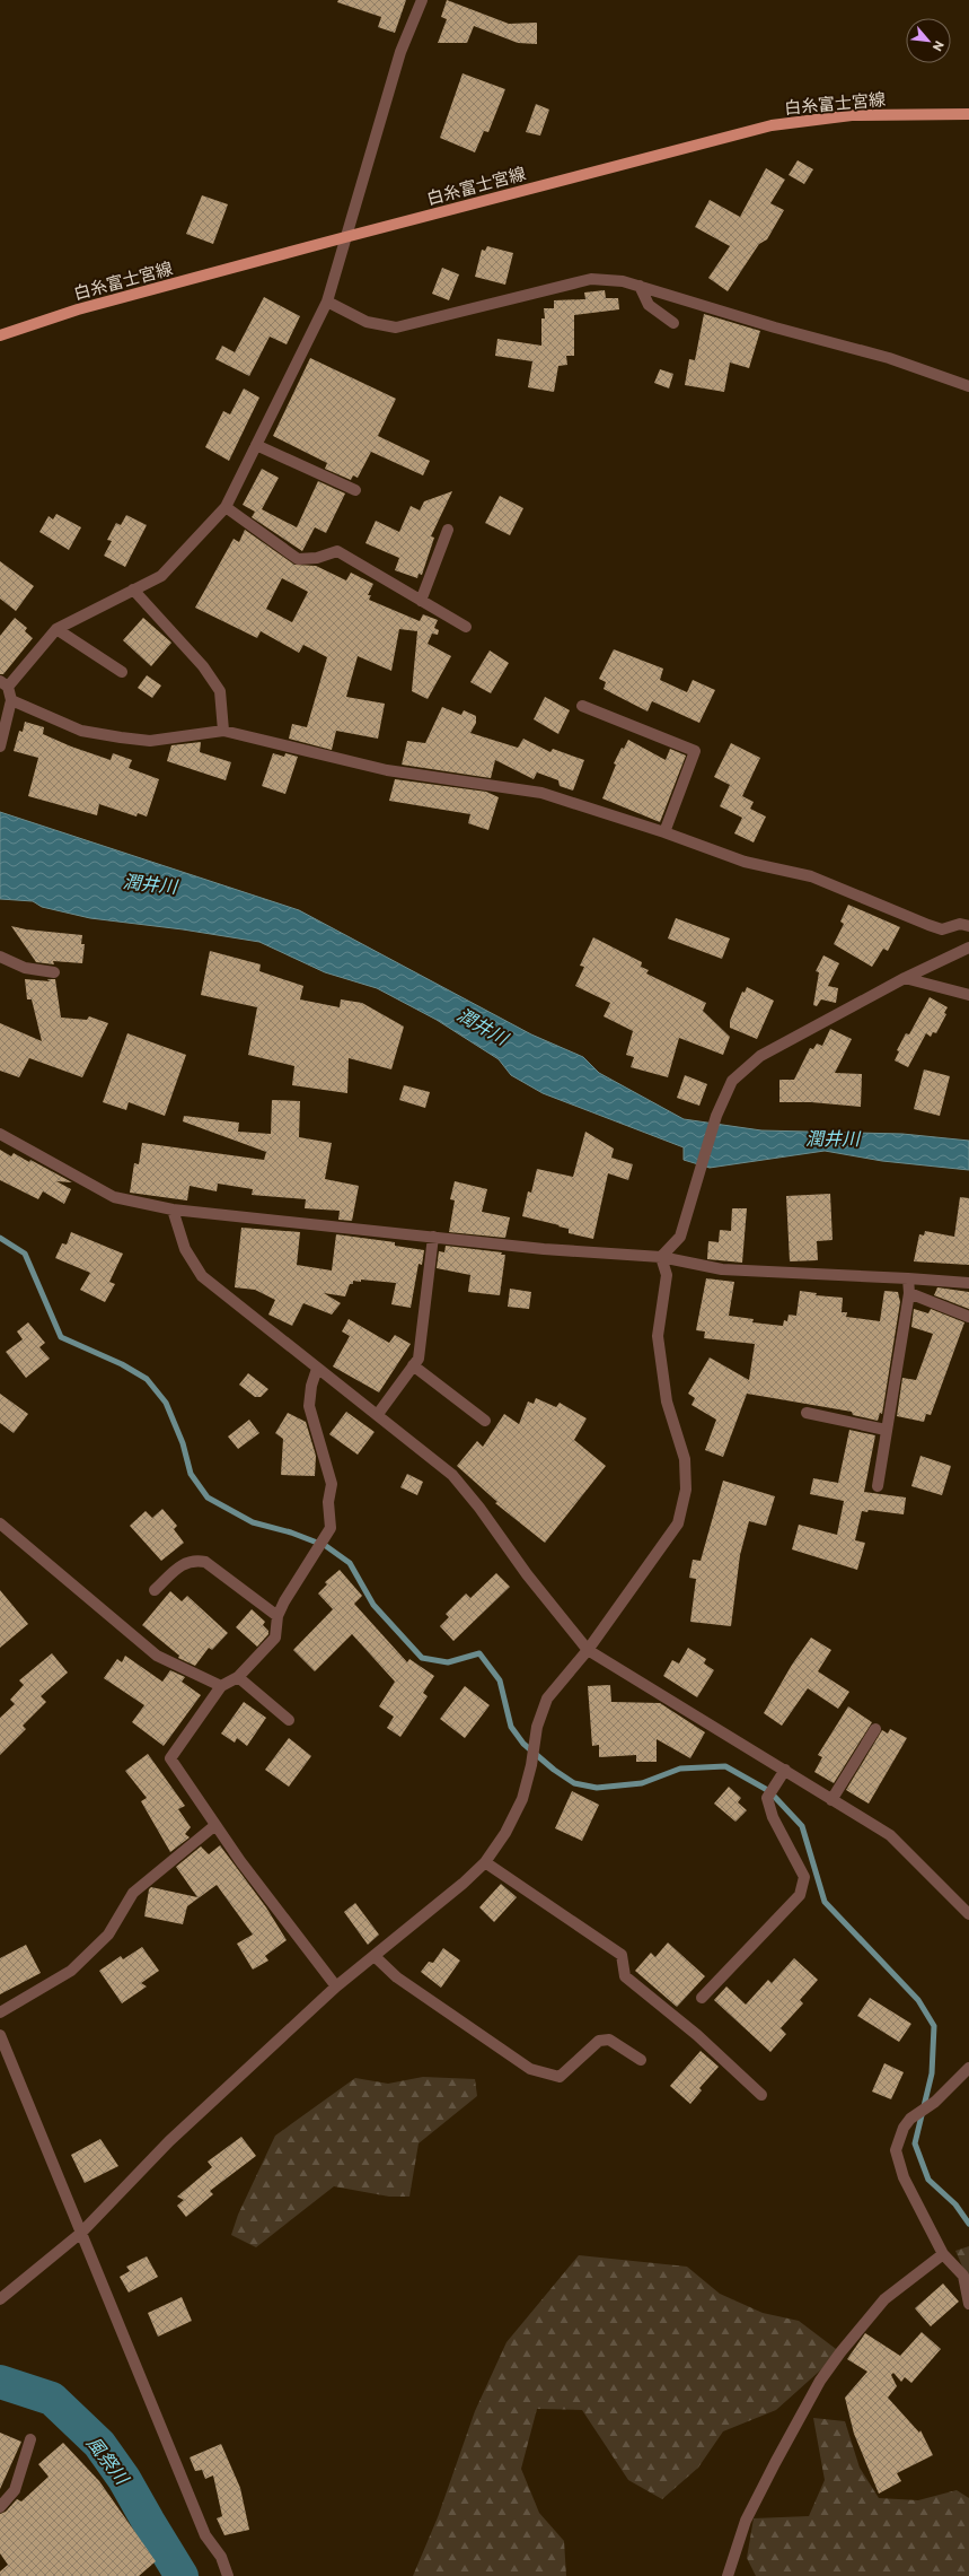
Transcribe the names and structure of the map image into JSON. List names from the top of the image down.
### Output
{
  "streets": {
    "main road": ["白糸富士宮線"]
  },
  "water": ["潤井川", "風祭川"],
  "north": "bottom right"
}
